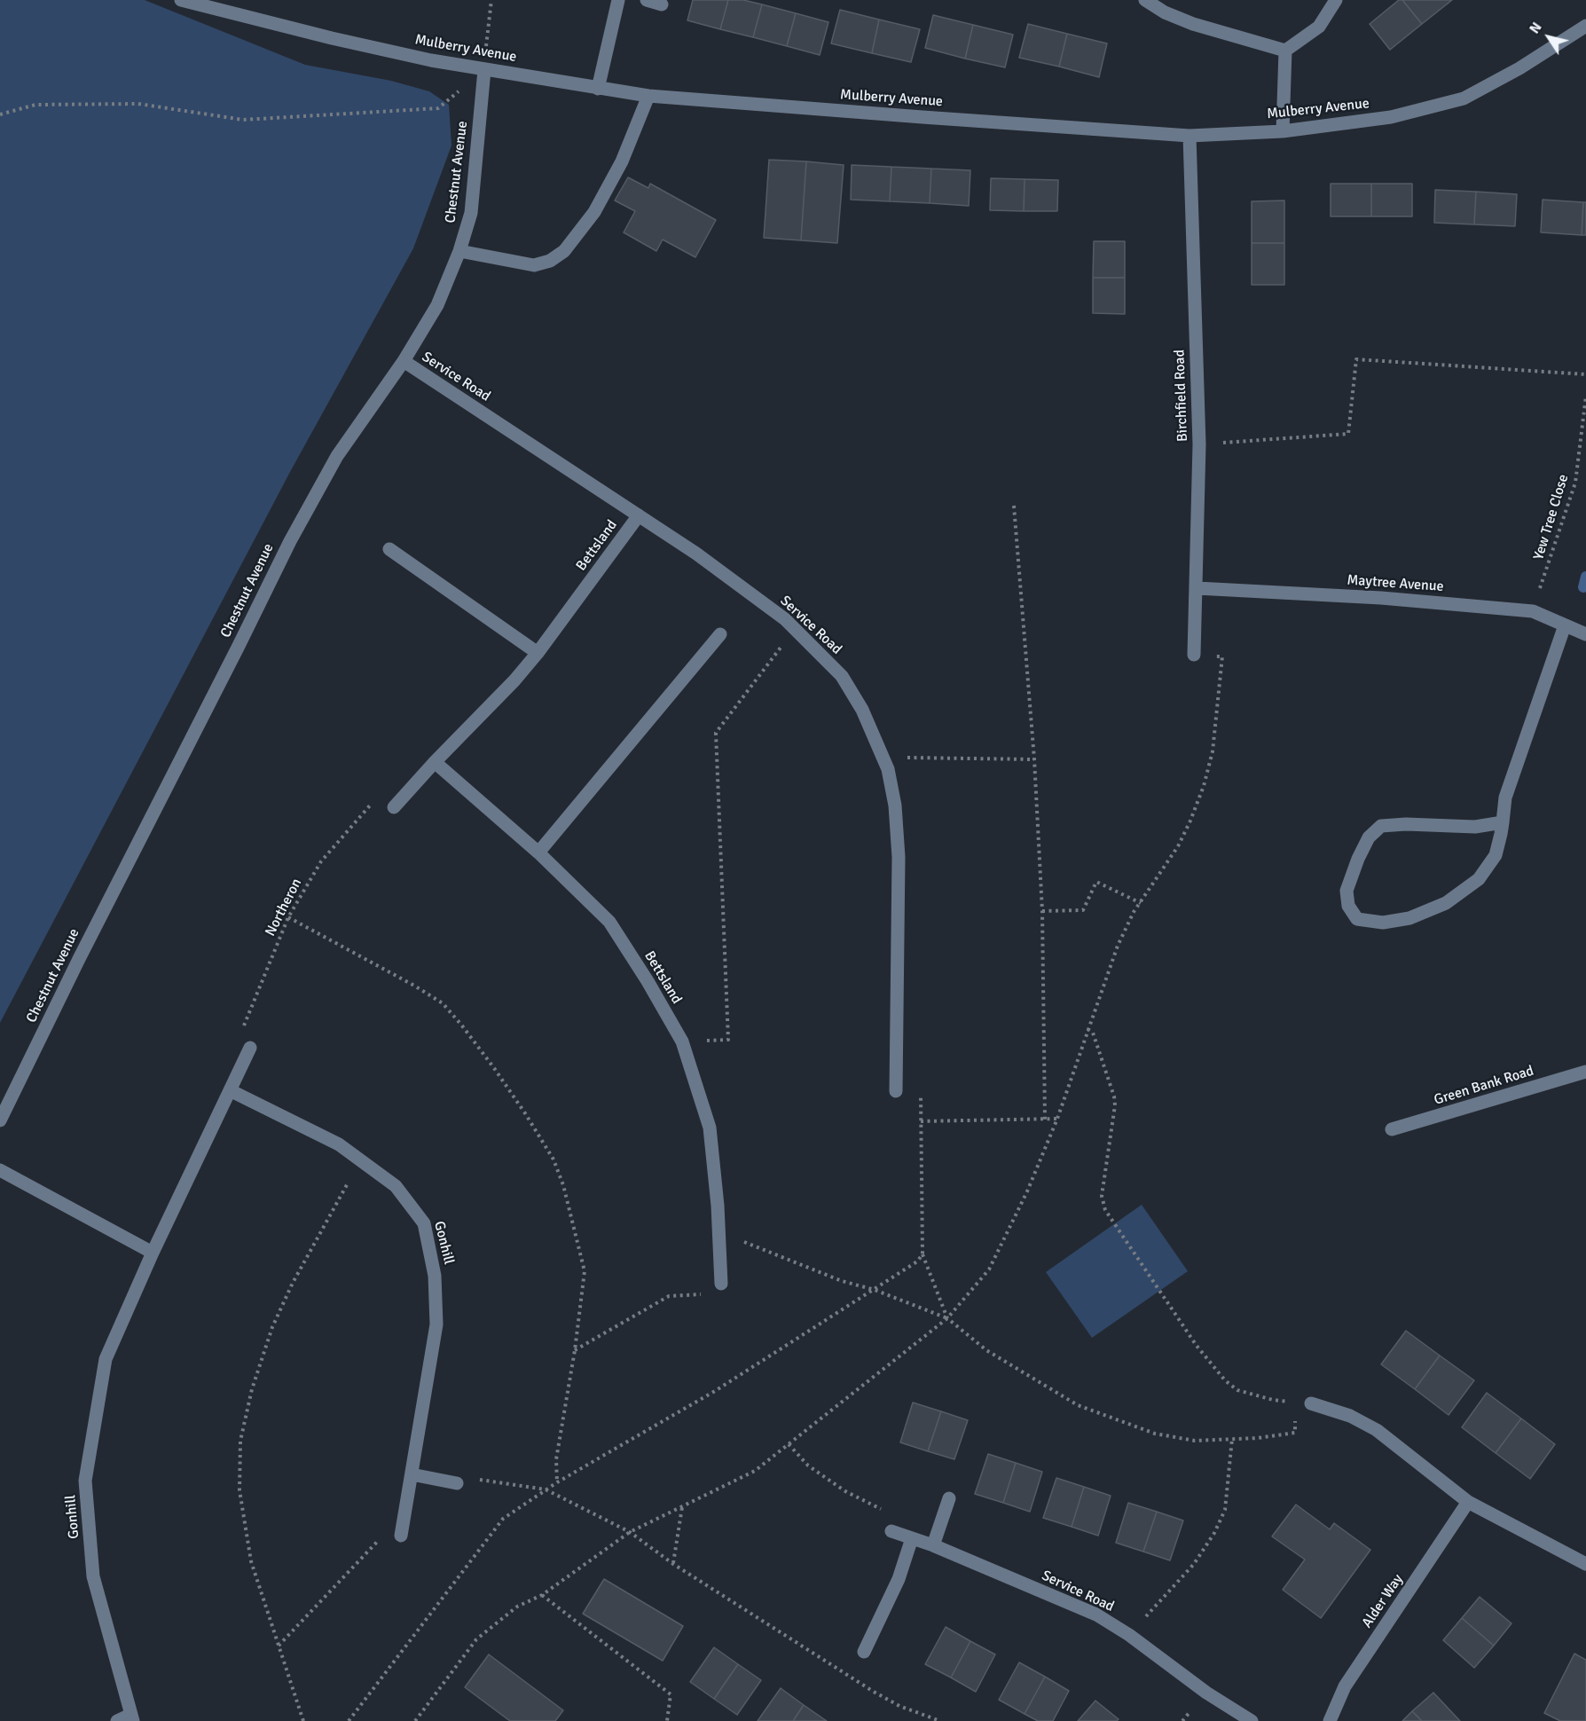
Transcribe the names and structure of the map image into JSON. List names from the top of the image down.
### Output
{
  "streets": {
    "street": [
      "Mulberry Avenue",
      "Chestnut Avenue",
      "Service Road",
      "Birchfield Road",
      "Bettsland",
      "Maytree Avenue",
      "Green Bank Road",
      "Gonhill",
      "Alder Way"
    ],
    "path": ["Yew Tree Close", "Northeron"]
  },
  "crossings": [
    ["Mulberry Avenue", "Chestnut Avenue"],
    ["Mulberry Avenue", "Birchfield Road"],
    ["Chestnut Avenue", "Service Road"],
    ["Service Road", "Bettsland"],
    ["Birchfield Road", "Maytree Avenue"],
    ["Yew Tree Close", "Maytree Avenue"],
    ["Bettsland", "Northeron"],
    ["Northeron", "Gonhill"]
  ],
  "north": "top left"
}
